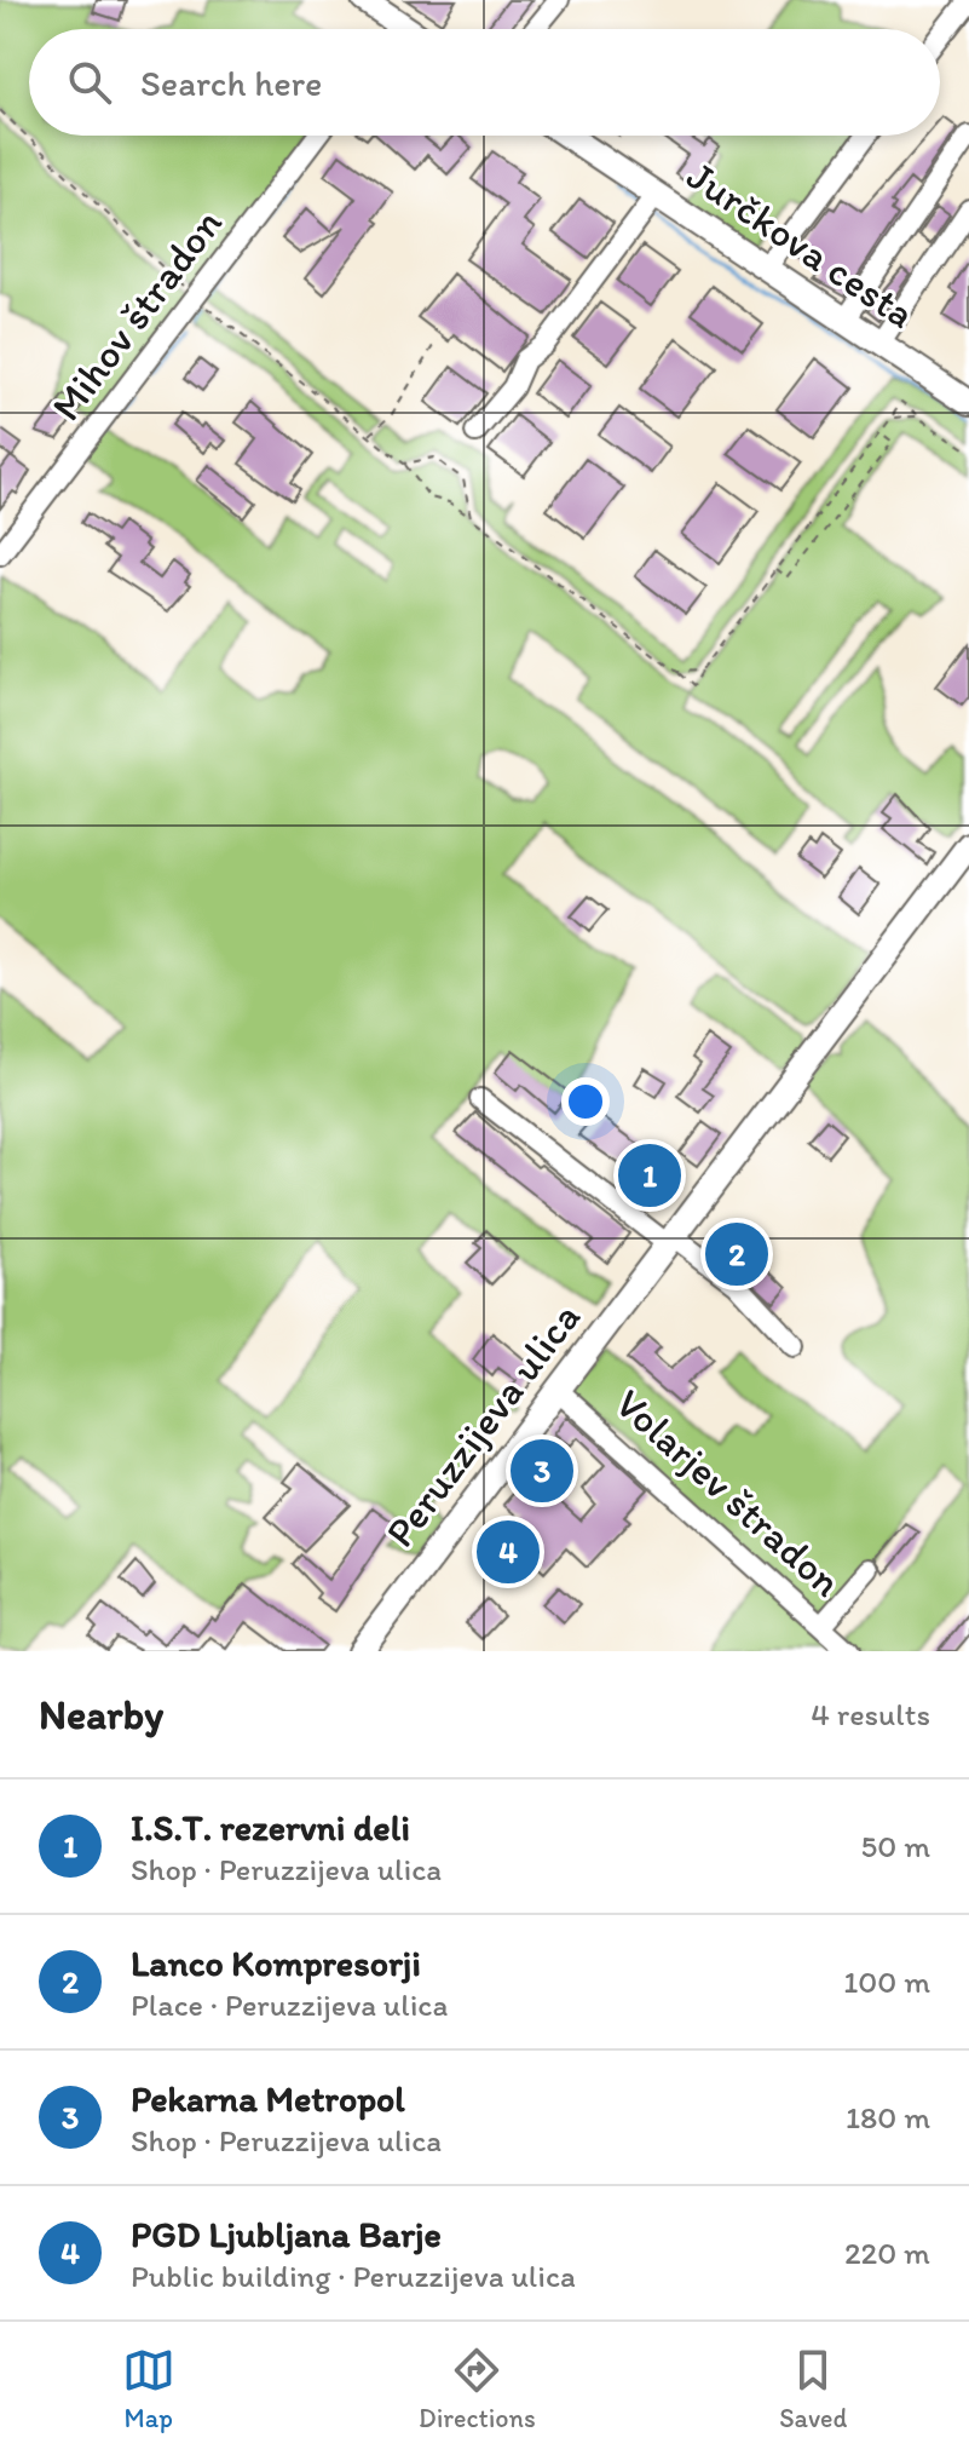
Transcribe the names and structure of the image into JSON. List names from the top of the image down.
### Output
{
  "streets": {
    "main road": ["Jurčkova cesta", "Peruzzijeva ulica"],
    "street": ["Mihov štradon", "Volarjev štradon"]
  },
  "crossings": [
    ["Peruzzijeva ulica", "Volarjev štradon"]
  ],
  "page": {
    "search": "Search here",
    "pins": [
      "1",
      "2",
      "3",
      "4"
    ],
    "heading": ["Nearby", "4 results"],
    "list": [
      {
        "mark": "1",
        "name": "I.S.T. rezervni deli",
        "note": "Shop · Peruzzijeva ulica",
        "value": "50 m"
      },
      {
        "mark": "2",
        "name": "Lanco Kompresorji",
        "note": "Place · Peruzzijeva ulica",
        "value": "100 m"
      },
      {
        "mark": "3",
        "name": "Pekarna Metropol",
        "note": "Shop · Peruzzijeva ulica",
        "value": "180 m"
      },
      {
        "mark": "4",
        "name": "PGD Ljubljana Barje",
        "note": "Public building · Peruzzijeva ulica",
        "value": "220 m"
      }
    ],
    "nav": ["Map", "Directions", "Saved"]
  }
}
